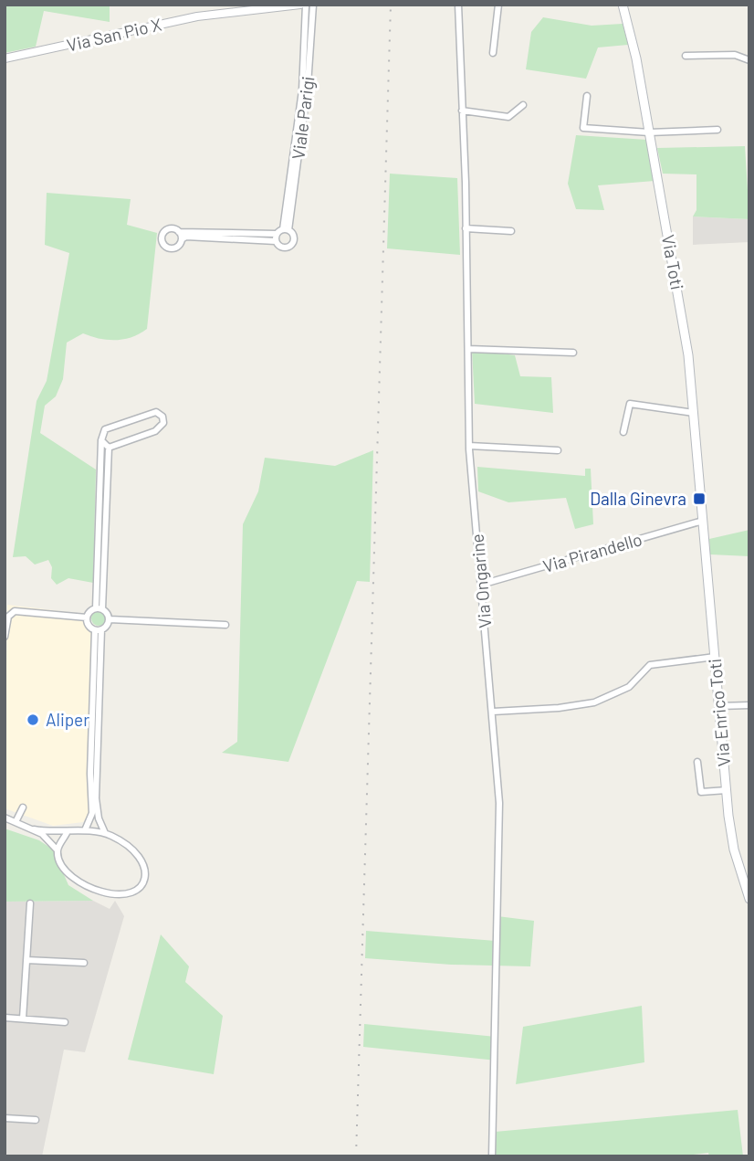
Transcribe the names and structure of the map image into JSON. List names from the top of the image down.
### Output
{
  "streets": {
    "main road": ["Via Toti", "Via Enrico Toti"],
    "street": [
      "Via San Pio X",
      "Viale Parigi",
      "Via Pirandello",
      "Via Ongarine"
    ]
  },
  "crossings": [
    ["Via Toti", "Via Pirandello"],
    ["Via Toti", "Via Enrico Toti"],
    ["Via Pirandello", "Via Ongarine"],
    ["Via Pirandello", "Via Enrico Toti"]
  ],
  "places": {
    "transit": ["Dalla Ginevra"],
    "other": ["Aliper"]
  }
}
